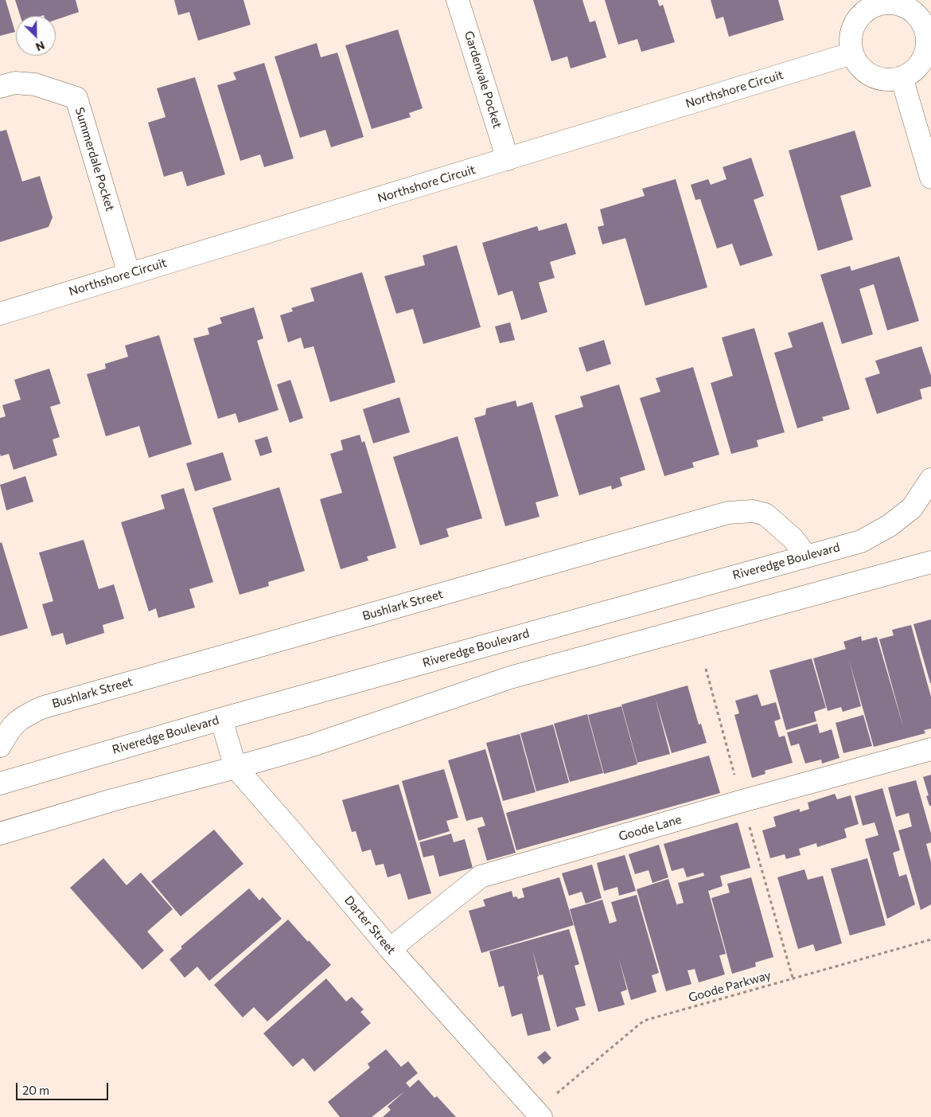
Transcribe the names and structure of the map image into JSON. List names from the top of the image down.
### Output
{
  "streets": {
    "street": [
      "Gardenvale Pocket",
      "Northshore Circuit",
      "Summerdale Pocket",
      "Riveredge Boulevard",
      "Bushlark Street",
      "Goode Lane",
      "Darter Street"
    ],
    "path": ["Goode Parkway"]
  },
  "crossings": [
    ["Gardenvale Pocket", "Northshore Circuit"],
    ["Northshore Circuit", "Summerdale Pocket"],
    ["Riveredge Boulevard", "Bushlark Street"],
    ["Riveredge Boulevard", "Darter Street"],
    ["Goode Lane", "Darter Street"]
  ],
  "scale_bar": "20 m",
  "north": "bottom right"
}
